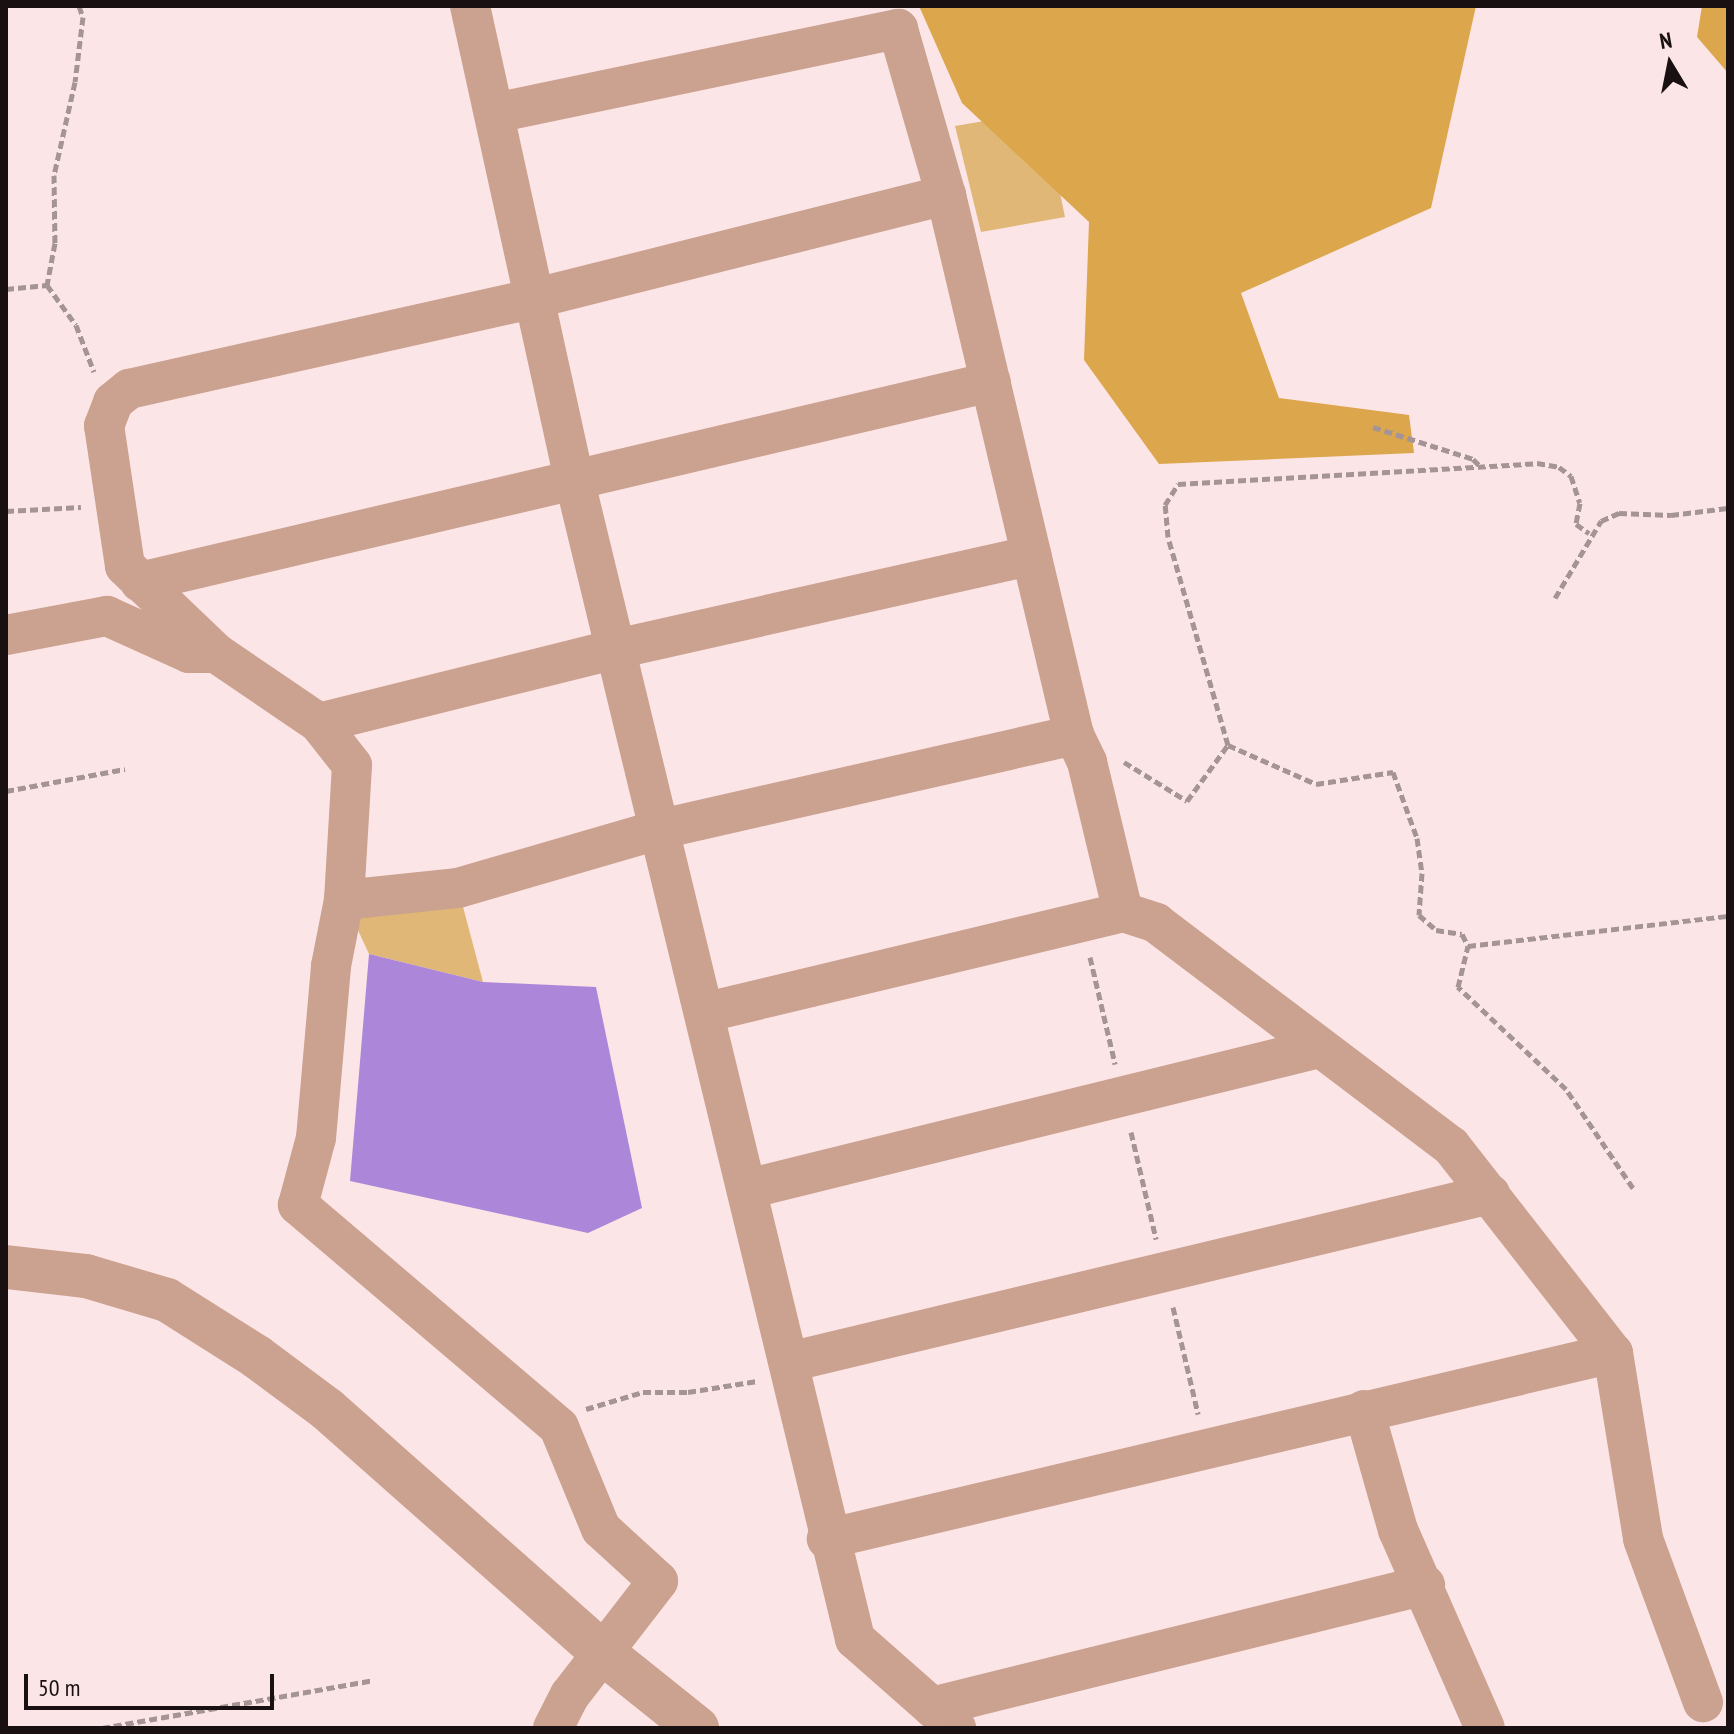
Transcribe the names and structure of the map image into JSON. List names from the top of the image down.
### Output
{
  "scale_bar": "50 m",
  "north": "top"
}
